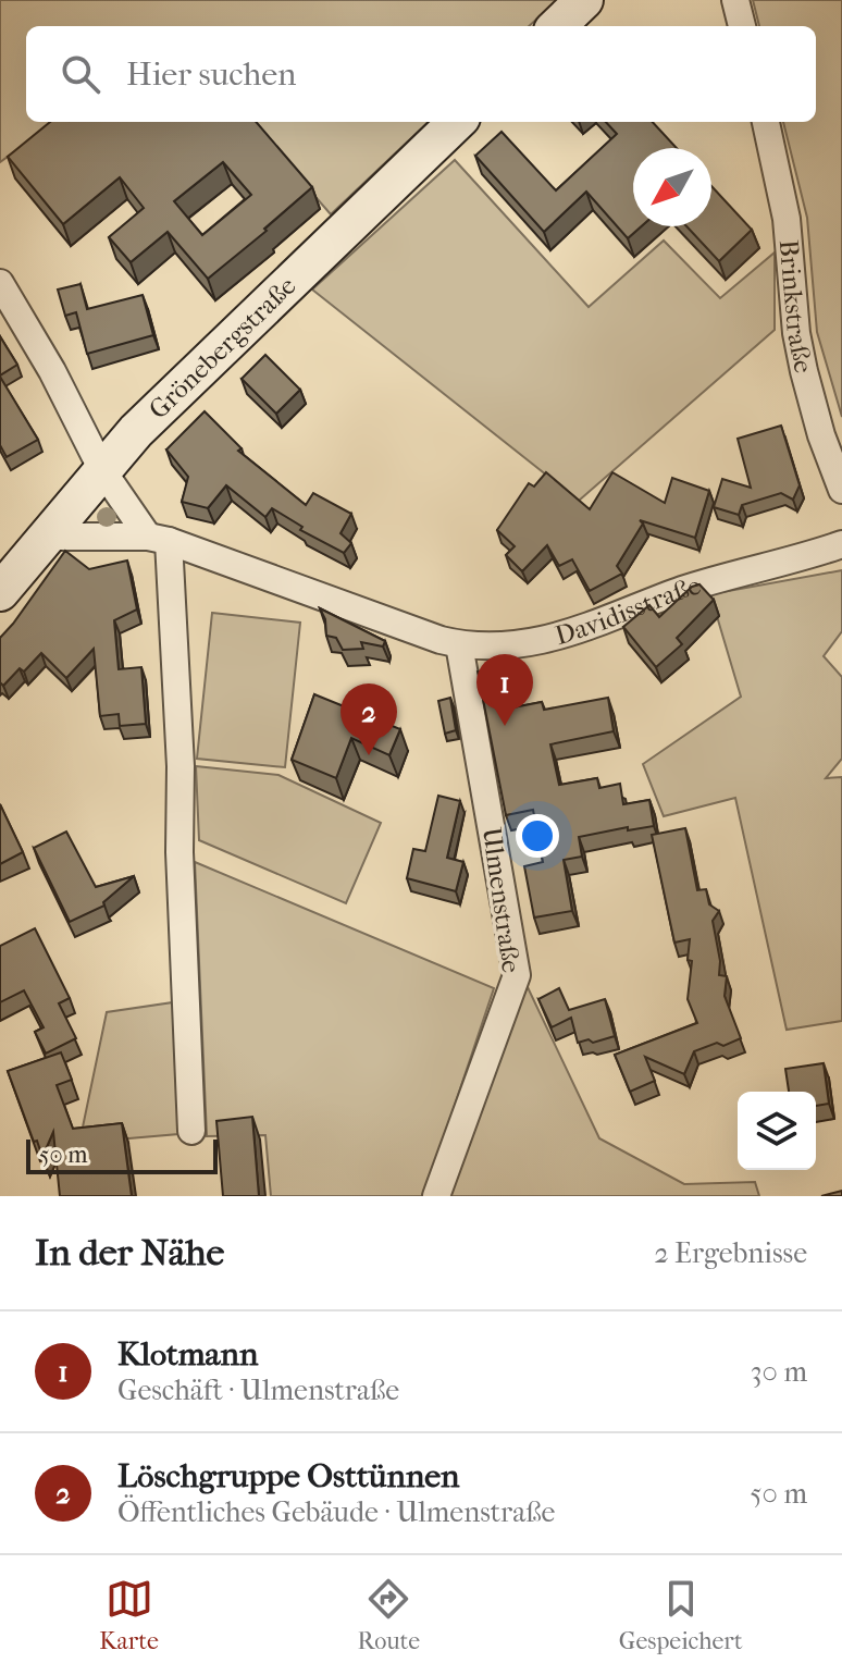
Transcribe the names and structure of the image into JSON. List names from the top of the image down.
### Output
{
  "streets": {
    "street": [
      "Brinkstraße",
      "Grönebergstraße",
      "Davidisstraße",
      "Ulmenstraße"
    ]
  },
  "crossings": [
    ["Grönebergstraße", "Davidisstraße"],
    ["Davidisstraße", "Ulmenstraße"]
  ],
  "scale_bar": "50 m",
  "north": "bottom left",
  "page": {
    "search": "Hier suchen",
    "pins": ["1", "2"],
    "scale": "50 m",
    "heading": ["In der Nähe", "2 Ergebnisse"],
    "list": [
      {
        "mark": "1",
        "name": "Klotmann",
        "note": "Geschäft · Ulmenstraße",
        "value": "30 m"
      },
      {
        "mark": "2",
        "name": "Löschgruppe Osttünnen",
        "note": "Öffentliches Gebäude · Ulmenstraße",
        "value": "50 m"
      }
    ],
    "nav": ["Karte", "Route", "Gespeichert"]
  }
}
